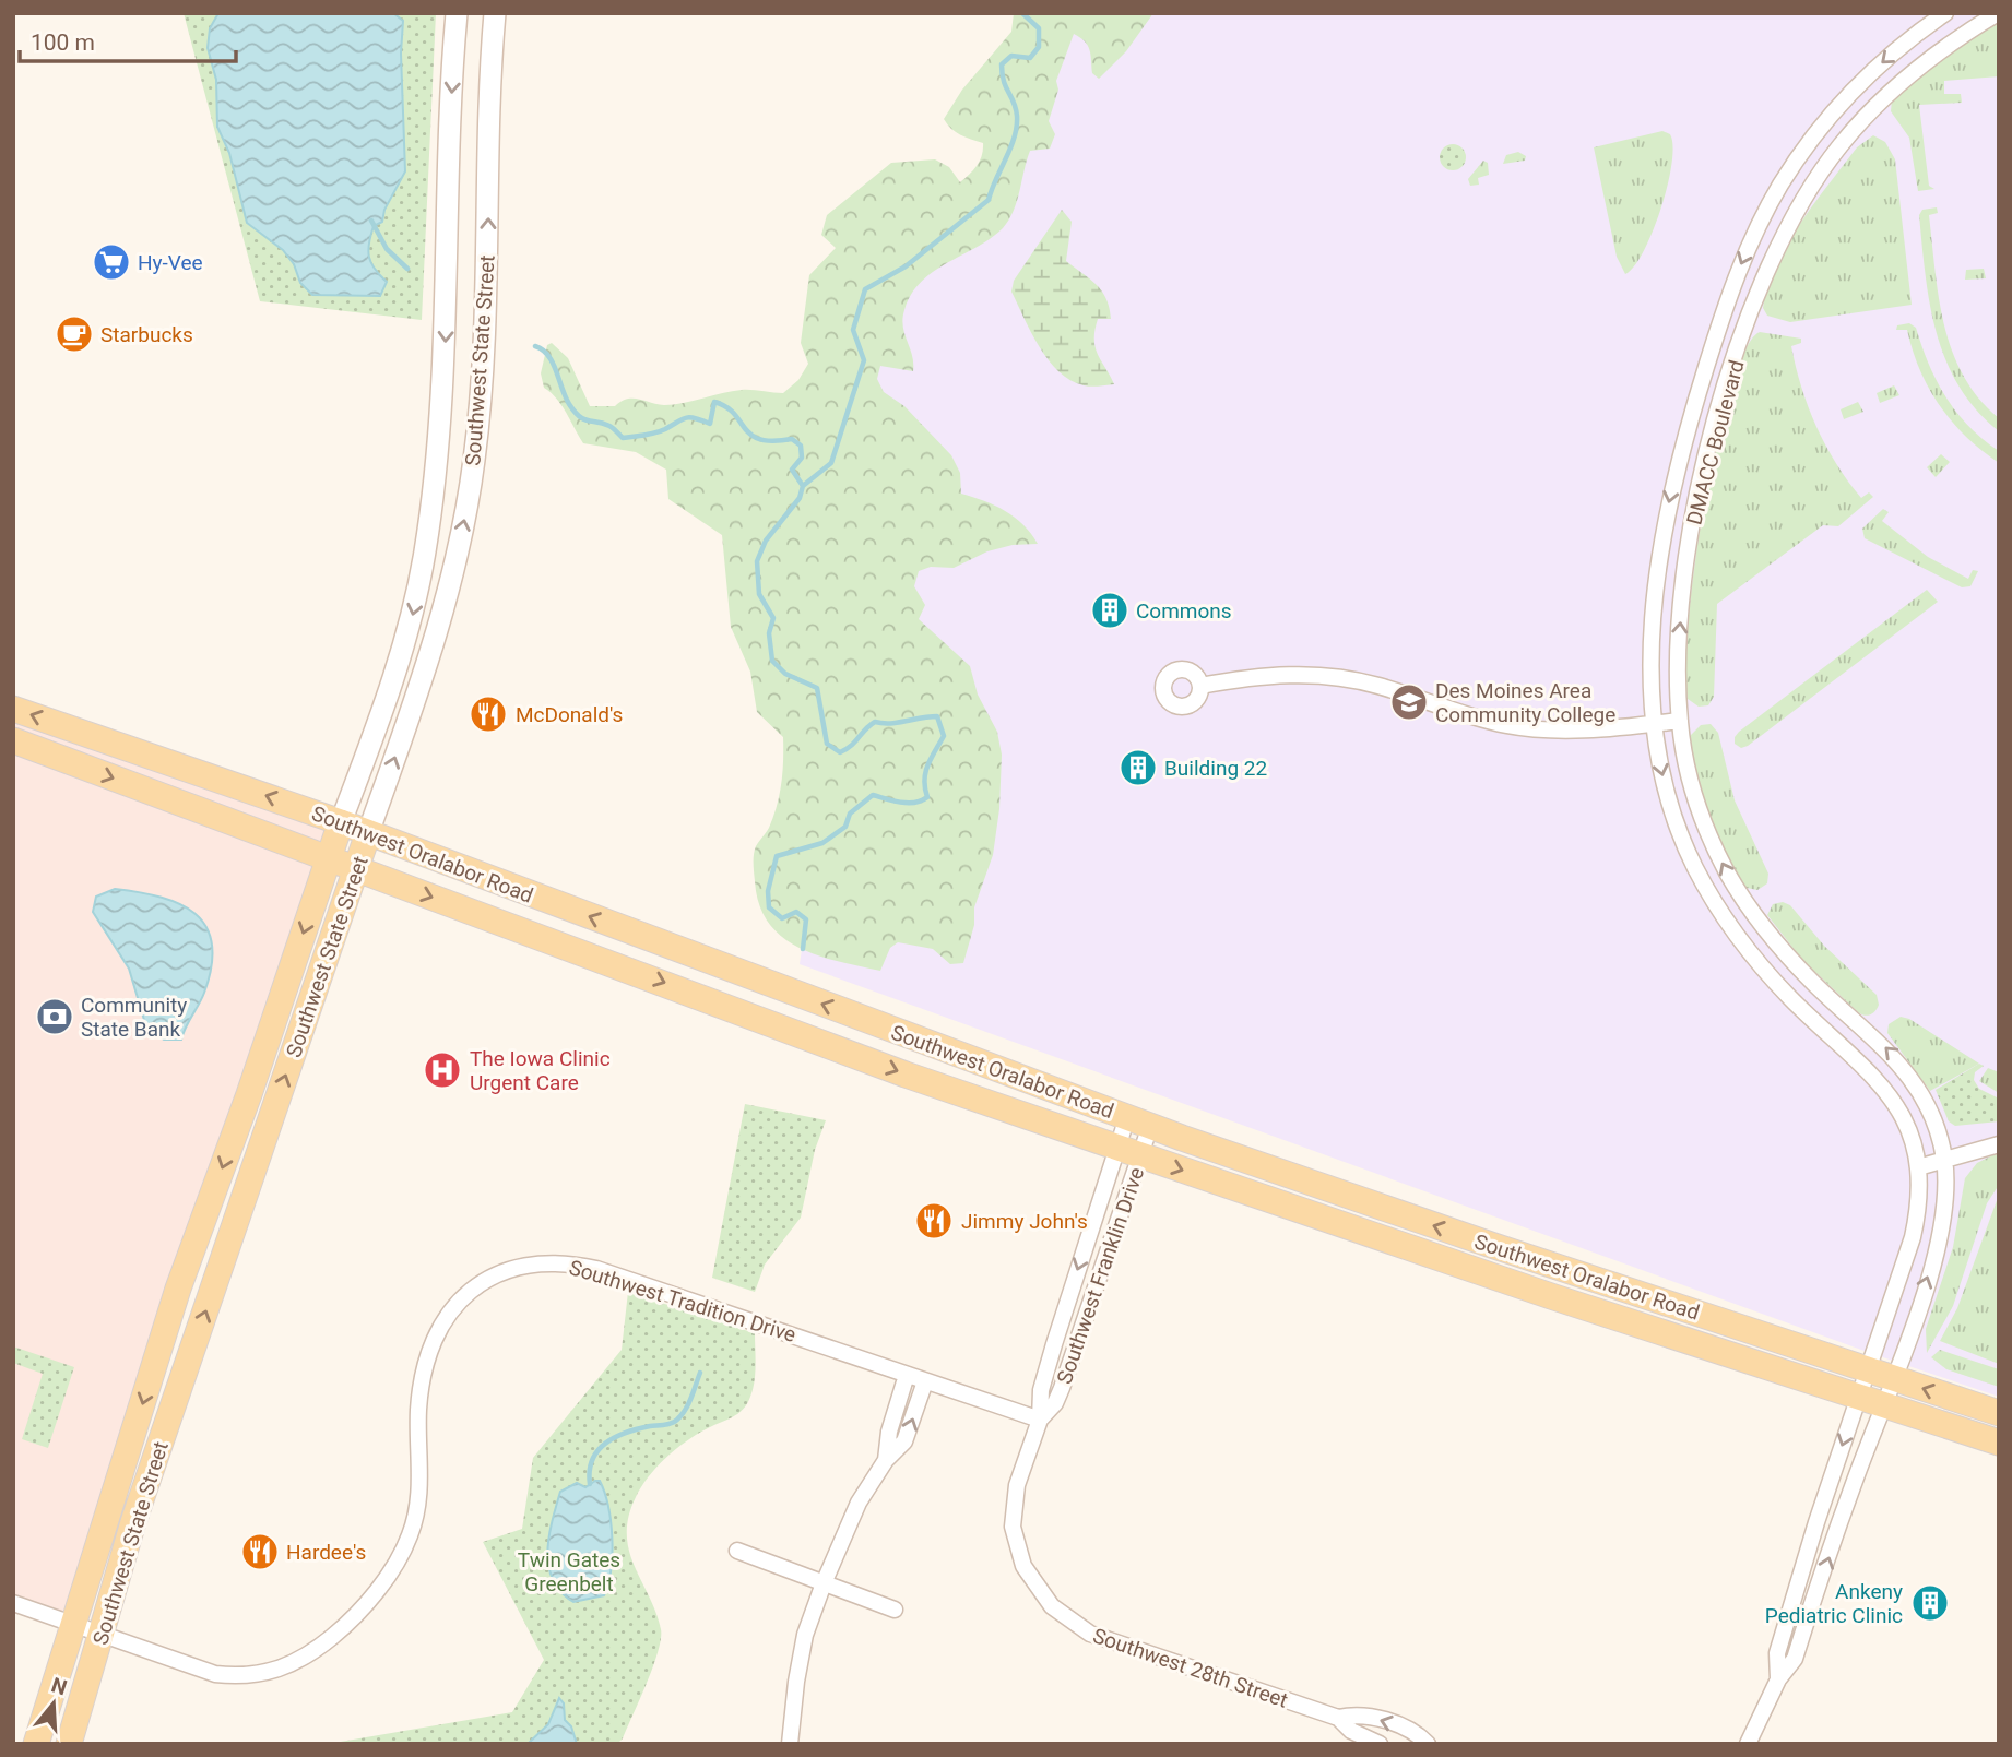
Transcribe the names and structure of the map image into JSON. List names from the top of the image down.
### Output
{
  "streets": {
    "main road": ["Southwest State Street", "Southwest Oralabor Road"],
    "street": [
      "DMACC Boulevard",
      "Southwest Franklin Drive",
      "Southwest Tradition Drive",
      "Southwest 28th Street"
    ]
  },
  "crossings": [
    ["Southwest State Street", "Southwest Oralabor Road"],
    ["Southwest State Street", "Southwest Tradition Drive"],
    ["DMACC Boulevard", "Southwest Oralabor Road"],
    ["Southwest Oralabor Road", "Southwest Franklin Drive"],
    ["Southwest Franklin Drive", "Southwest Tradition Drive"],
    ["Southwest Franklin Drive", "Southwest 28th Street"]
  ],
  "parks": ["Twin Gates Greenbelt"],
  "places": {
    "supermarket": ["Hy-Vee"],
    "cafe": ["Starbucks"],
    "building": ["Commons", "Building 22", "Ankeny Pediatric Clinic"],
    "school or university": ["Des Moines Area Community College"],
    "restaurant": ["McDonald's", "Jimmy John's", "Hardee's"],
    "bank": ["Community State Bank"],
    "hospital": ["The Iowa Clinic Urgent Care"]
  },
  "scale_bar": "100 m",
  "north": "top"
}
